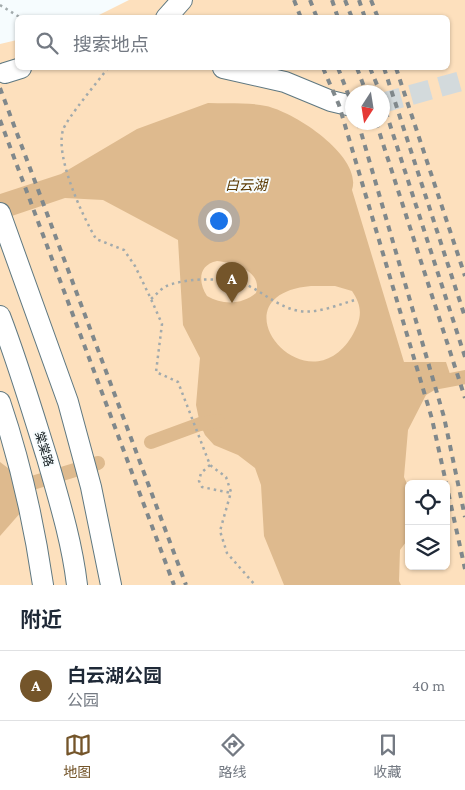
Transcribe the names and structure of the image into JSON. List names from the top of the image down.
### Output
{
  "streets": {
    "street": ["棠棠路"]
  },
  "water": ["白云湖"],
  "north": "bottom",
  "page": {
    "search": "搜索地点",
    "pins": "A",
    "heading": "附近",
    "list": [
      {
        "mark": "A",
        "name": "白云湖公园",
        "note": "公园",
        "value": "40 m"
      }
    ],
    "nav": ["地图", "路线", "收藏"]
  }
}
